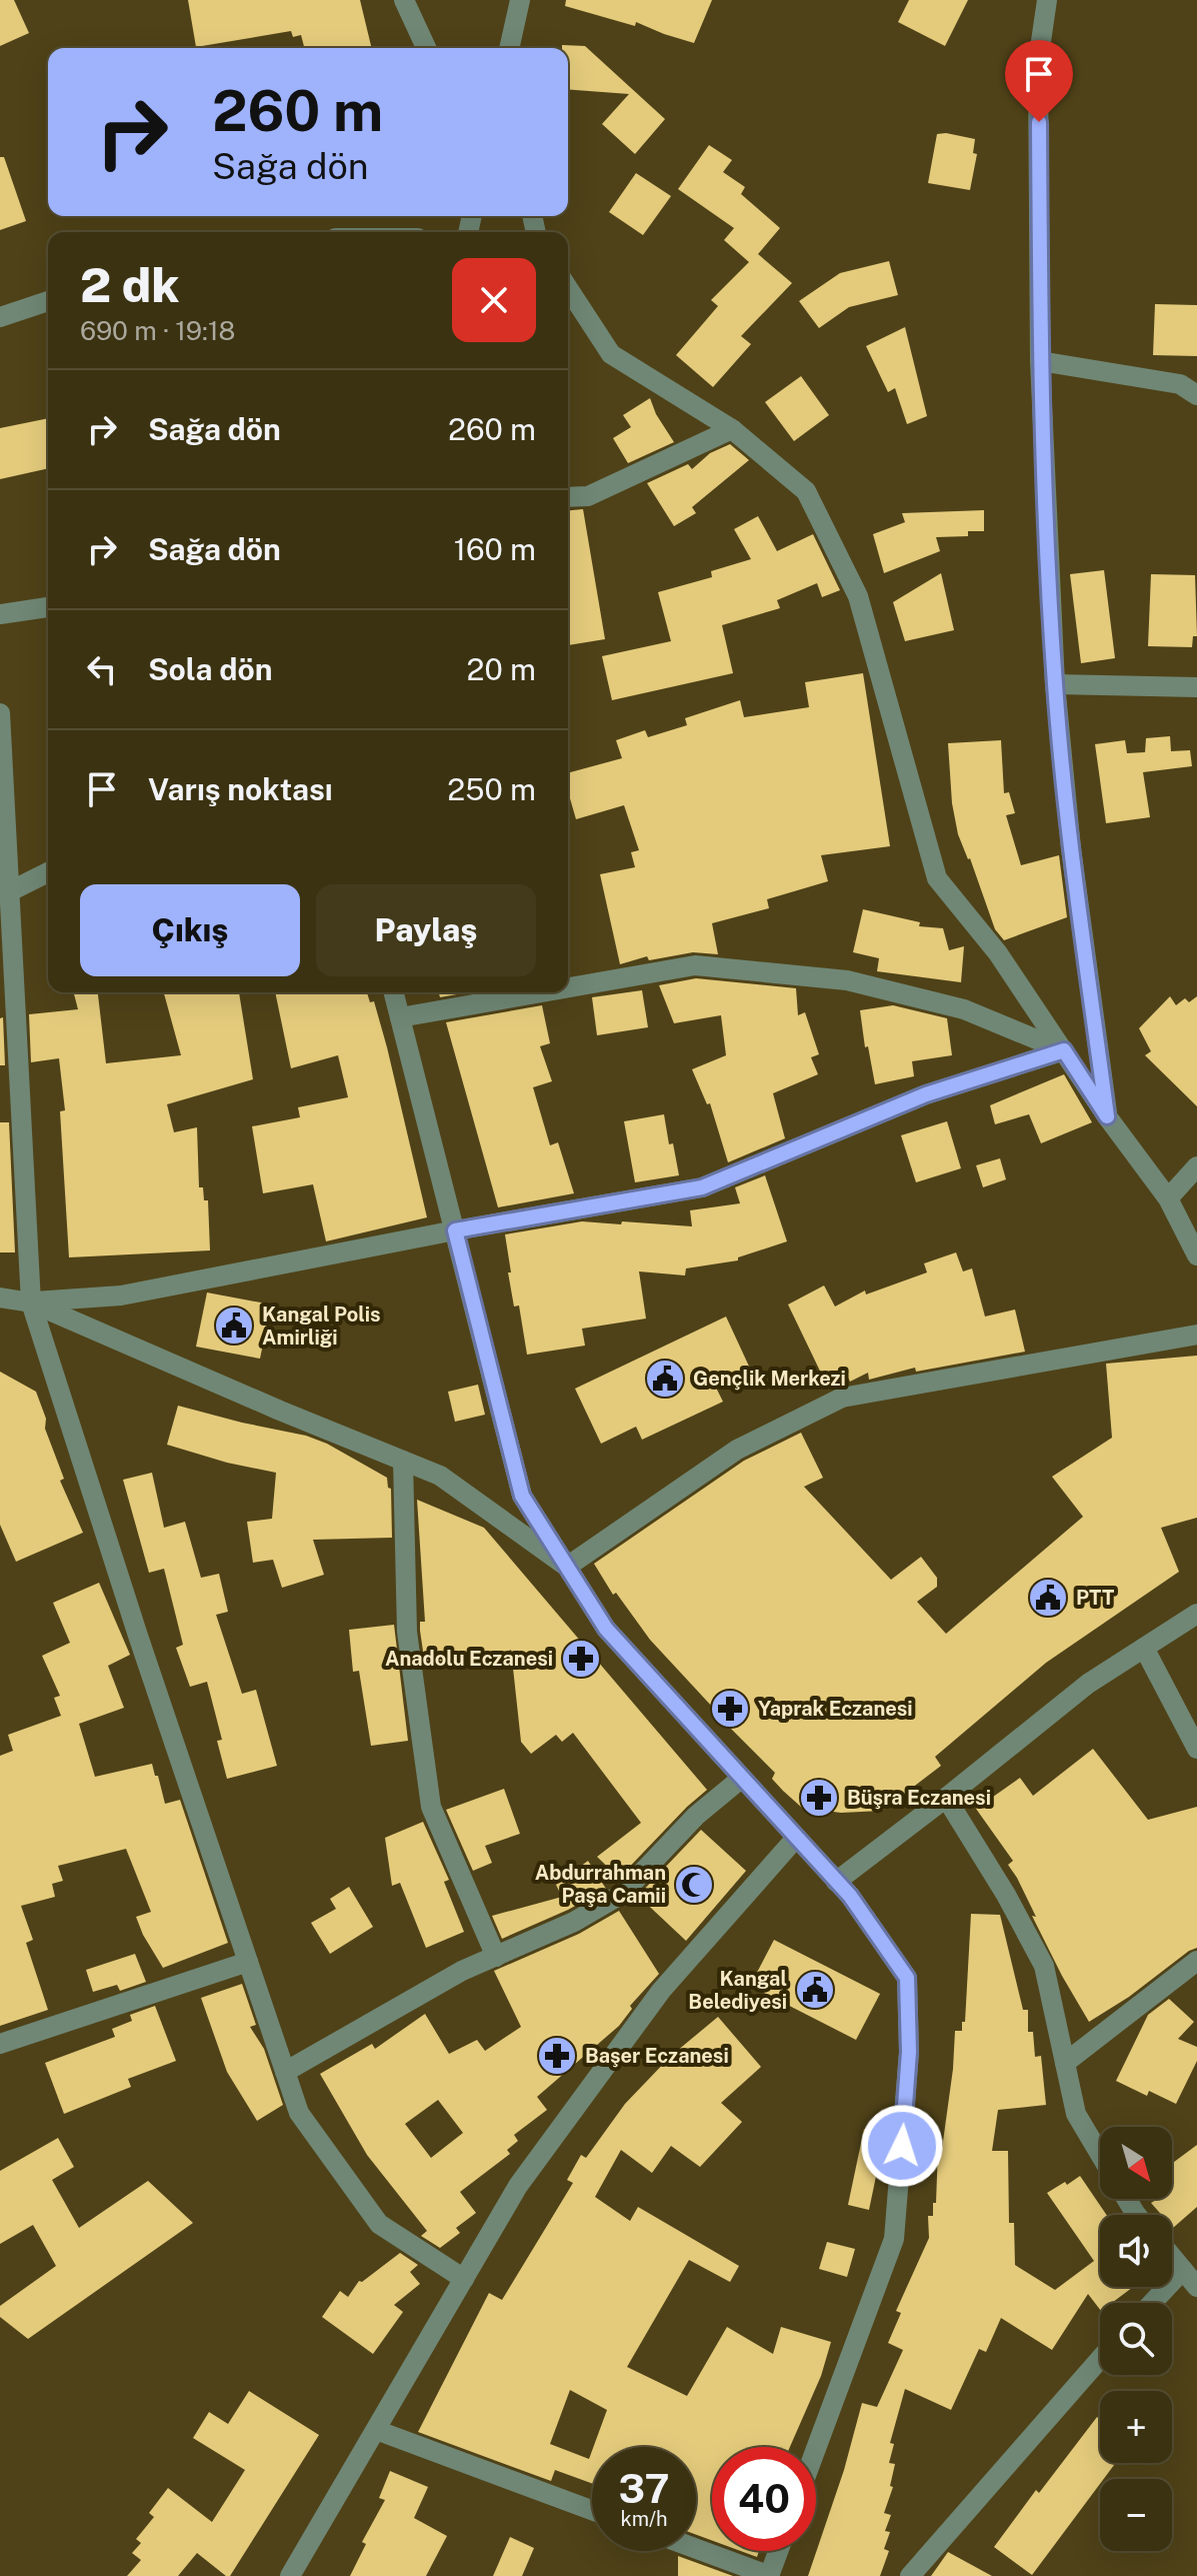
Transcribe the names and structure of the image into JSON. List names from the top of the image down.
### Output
{
  "places": {
    "public building": [
      "Kangal Polis Amirliği",
      "Gençlik Merkezi",
      "PTT",
      "Kangal Belediyesi"
    ],
    "pharmacy": [
      "Anadolu Eczanesi",
      "Yaprak Eczanesi",
      "Büşra Eczanesi",
      "Başer Eczanesi"
    ],
    "mosque": ["Abdurrahman Paşa Camii"]
  },
  "north": "bottom right",
  "page": {
    "turn": ["260 m", "Sağa dön"],
    "heading": ["2 dk", "690 m · 19:18"],
    "list": [
      {
        "name": "Sağa dön",
        "value": "260 m"
      },
      {
        "name": "Sağa dön",
        "value": "160 m"
      },
      {
        "name": "Sola dön",
        "value": "20 m"
      },
      {
        "name": "Varış noktası",
        "value": "250 m"
      }
    ],
    "buttons": ["Çıkış", "Paylaş"],
    "map_buttons": ["+", "−"],
    "speed": "37 km/h",
    "limit": "40"
  }
}
